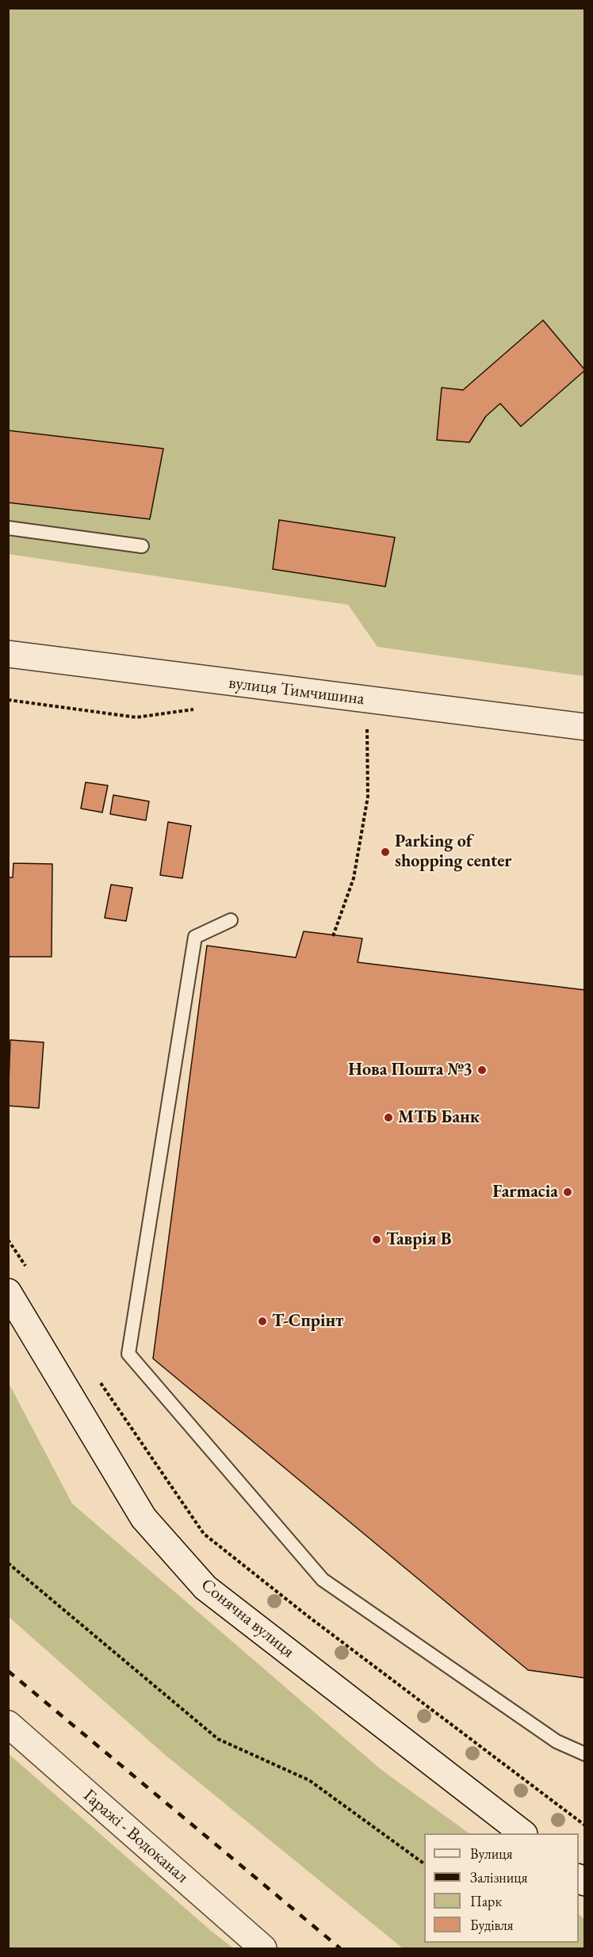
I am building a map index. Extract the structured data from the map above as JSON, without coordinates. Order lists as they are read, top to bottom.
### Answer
{
  "streets": {
    "street": ["вулиця Тимчишина", "Сонячна вулиця", "Гаражі - Водоканал"]
  },
  "places": [
    "Parking of shopping center",
    "Нова Пошта №3",
    "МТБ Банк",
    "Farmacia",
    "Таврія В",
    "Т-Спрінт"
  ],
  "legend": [
    "Вулиця",
    "Залізниця",
    "Парк",
    "Будівля"
  ]
}
